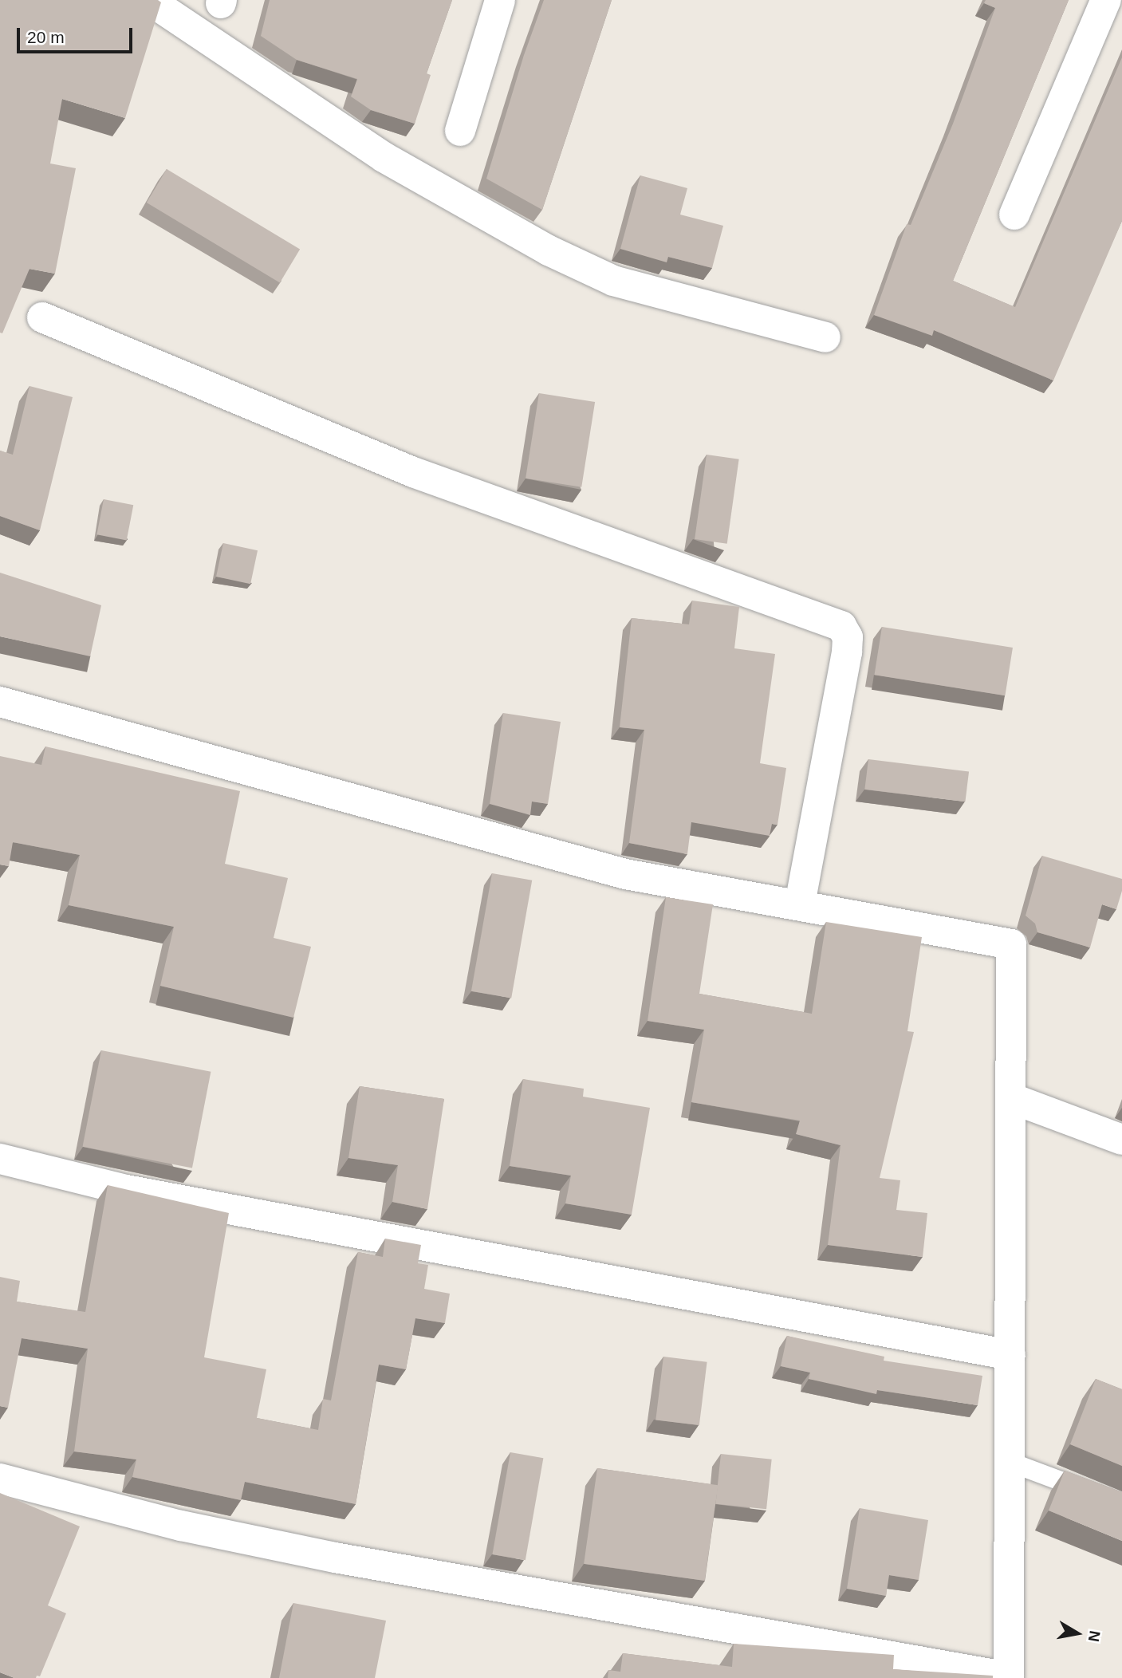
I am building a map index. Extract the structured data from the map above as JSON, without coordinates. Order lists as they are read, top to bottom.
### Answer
{
  "scale_bar": "20 m",
  "north": "right"
}
